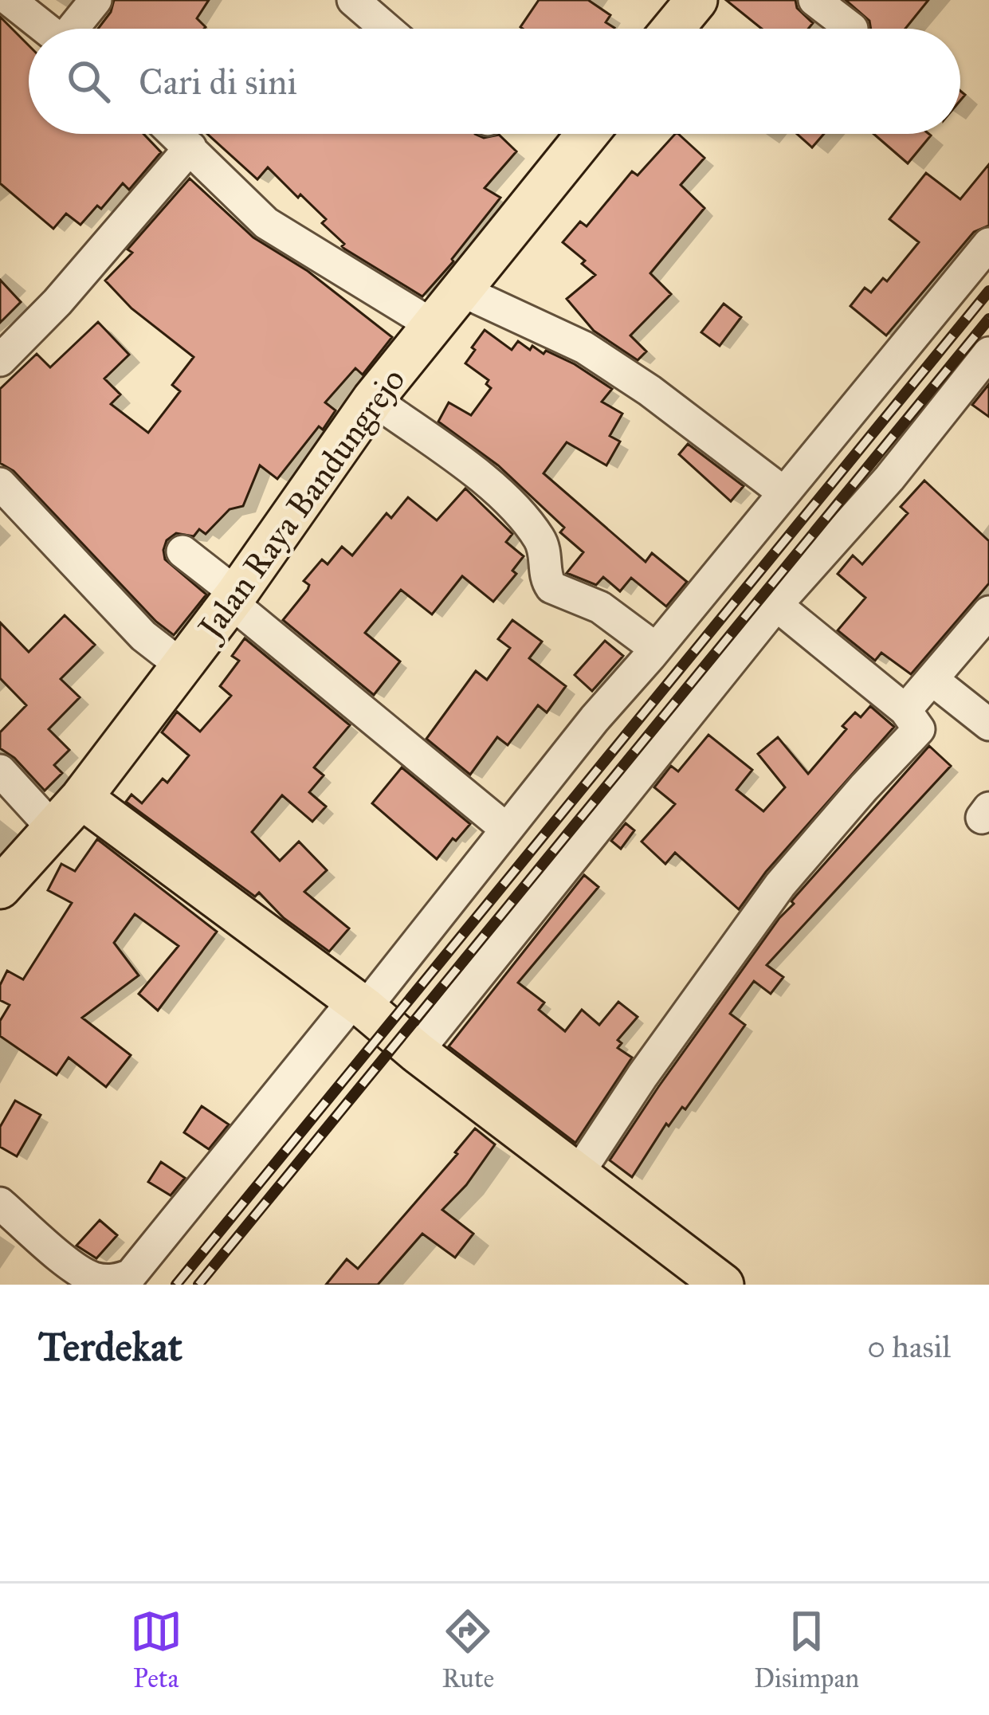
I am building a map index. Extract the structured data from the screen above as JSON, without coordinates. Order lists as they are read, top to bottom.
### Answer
{
  "streets": {
    "main road": ["Jalan Raya Bandungrejo"]
  },
  "page": {
    "search": "Cari di sini",
    "heading": ["Terdekat", "0 hasil"],
    "nav": ["Peta", "Rute", "Disimpan"]
  }
}
